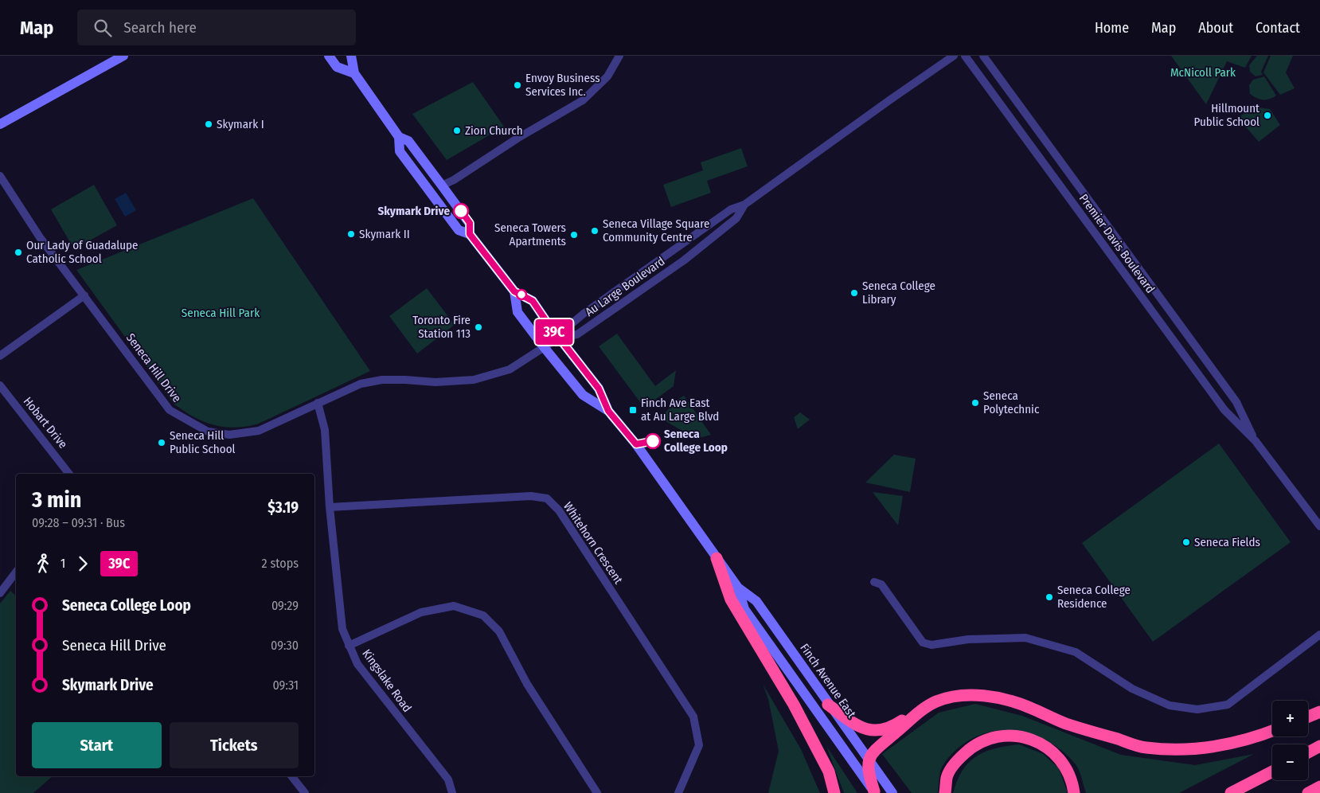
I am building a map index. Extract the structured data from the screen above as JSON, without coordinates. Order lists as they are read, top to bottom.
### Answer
{
  "streets": {
    "main road": ["Finch Avenue East"],
    "street": [
      "Premier Davis Boulevard",
      "Au Large Boulevard",
      "Seneca Hill Drive",
      "Hobart Drive",
      "Whitehorn Crescent",
      "Kingslake Road"
    ]
  },
  "crossings": [
    ["Au Large Boulevard", "Seneca Hill Drive"],
    ["Au Large Boulevard", "Finch Avenue East"],
    ["Seneca Hill Drive", "Kingslake Road"],
    ["Seneca Hill Drive", "Finch Avenue East"],
    ["Whitehorn Crescent", "Kingslake Road"]
  ],
  "parks": ["McNicoll Park", "Seneca Hill Park"],
  "places": {
    "other": [
      "Envoy Business Services Inc.",
      "Hillmount Public School",
      "Skymark I",
      "Zion Church",
      "Skymark Drive",
      "Seneca Village Square Community Centre",
      "Skymark II",
      "Seneca Towers Apartments",
      "Our Lady of Guadalupe Catholic School",
      "Seneca College Library",
      "Toronto Fire Station 113",
      "Seneca Polytechnic",
      "Seneca College Loop",
      "Seneca Hill Public School",
      "Seneca Fields",
      "Seneca College Residence"
    ],
    "transit": ["Finch Ave East at Au Large Blvd"]
  },
  "lines": ["bus line 39C"],
  "page": {
    "header": "Map",
    "search": "Search here",
    "nav": [
      "Home",
      "Map",
      "About",
      "Contact"
    ],
    "on_map": "39C",
    "heading": ["3 min", "09:28 – 09:31 · Bus", "$3.19"],
    "legs": ["1", "39C", "2 stops"],
    "list": [
      {
        "name": "Seneca College Loop",
        "value": "09:29"
      },
      {
        "name": "Seneca Hill Drive",
        "value": "09:30"
      },
      {
        "name": "Skymark Drive",
        "value": "09:31"
      }
    ],
    "map_buttons": ["+", "−"],
    "buttons": ["Start", "Tickets"]
  }
}
